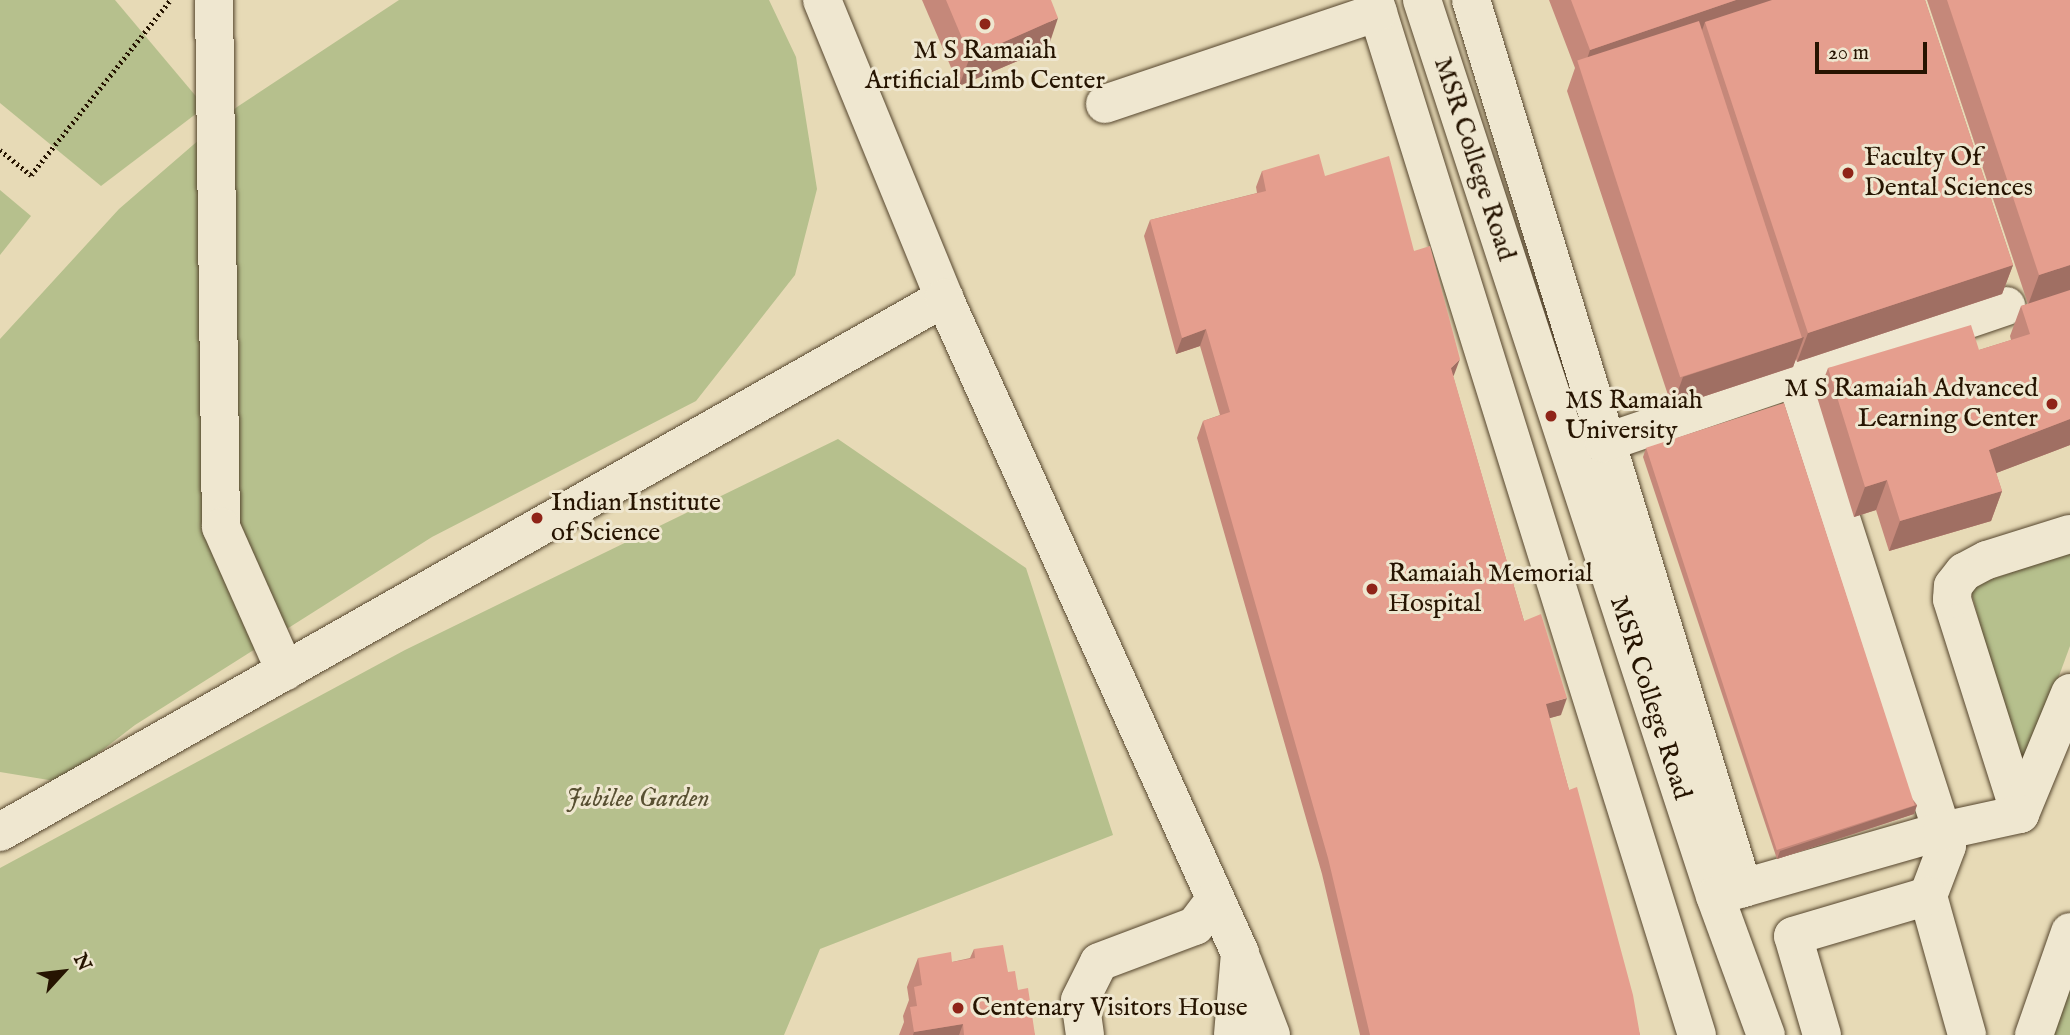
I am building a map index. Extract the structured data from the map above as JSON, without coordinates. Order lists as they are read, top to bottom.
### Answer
{
  "streets": {
    "street": ["MSR College Road"]
  },
  "parks": ["Jubilee Garden"],
  "places": [
    "M S Ramaiah Artificial Limb Center",
    "Faculty Of Dental Sciences",
    "M S Ramaiah Advanced Learning Center",
    "MS Ramaiah University",
    "Indian Institute of Science",
    "Ramaiah Memorial Hospital",
    "Centenary Visitors House"
  ],
  "scale_bar": "20 m",
  "north": "top right"
}
